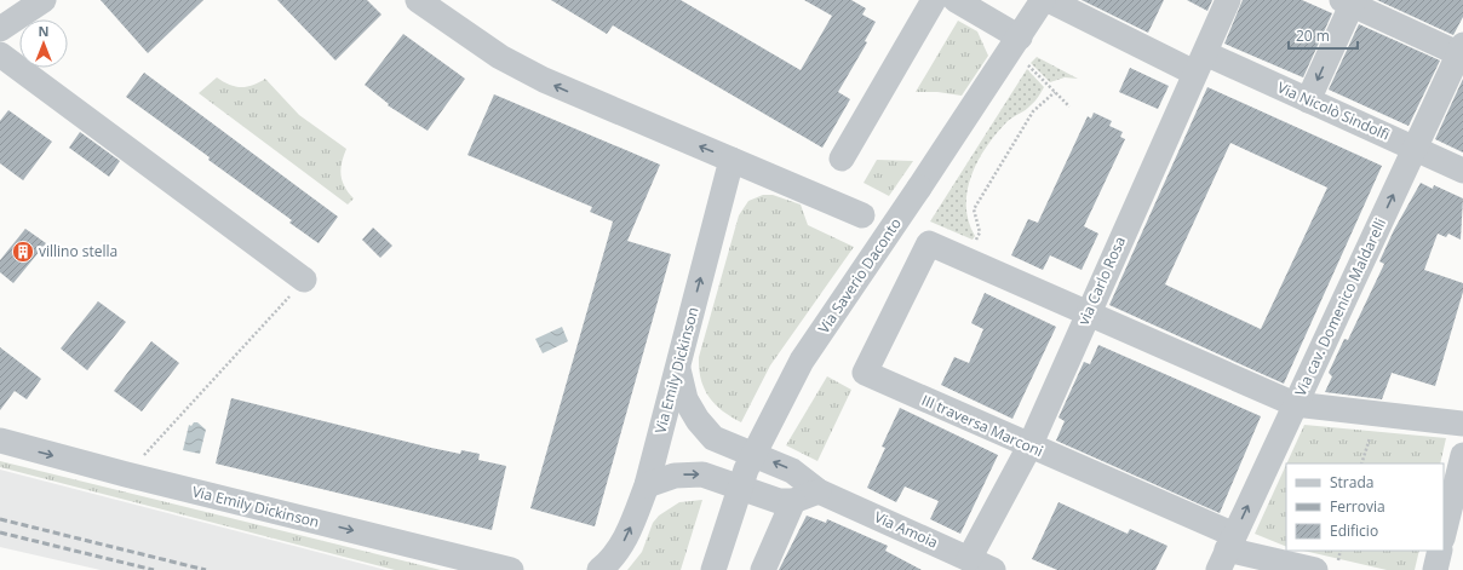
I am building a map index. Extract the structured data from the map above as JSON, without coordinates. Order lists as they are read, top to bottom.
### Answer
{
  "streets": {
    "street": [
      "Via Nicolò Sindolfi",
      "Via Saverio Daconto",
      "via Carlo Rosa",
      "Via cav. Domenico Maldarelli",
      "Via Emily Dickinson",
      "III traversa Marconi",
      "Via Amoia"
    ]
  },
  "crossings": [
    ["Via Nicolò Sindolfi", "via Carlo Rosa"],
    ["Via Nicolò Sindolfi", "Via cav. Domenico Maldarelli"],
    ["via Carlo Rosa", "III traversa Marconi"],
    ["via Carlo Rosa", "Via Amoia"],
    ["Via cav. Domenico Maldarelli", "III traversa Marconi"],
    ["Via Emily Dickinson", "Via Amoia"]
  ],
  "one_way": ["Via cav. Domenico Maldarelli", "Via Amoia"],
  "places": {
    "building": ["villino stella"]
  },
  "legend": ["Strada", "Ferrovia", "Edificio"],
  "scale_bar": "20 m",
  "north": "top"
}
